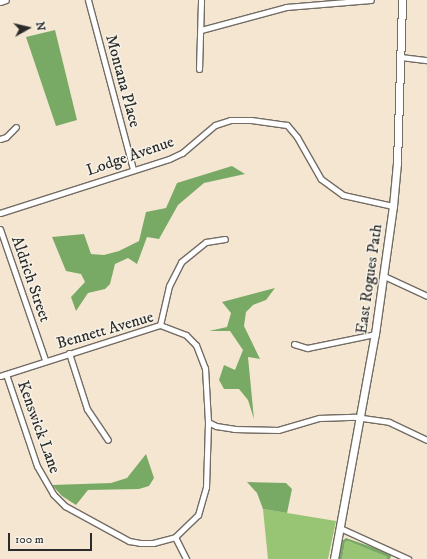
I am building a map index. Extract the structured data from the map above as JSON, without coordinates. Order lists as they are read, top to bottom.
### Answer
{
  "streets": {
    "street": [
      "Montana Place",
      "Lodge Avenue",
      "Aldrich Street",
      "East Rogues Path",
      "Bennett Avenue",
      "Kenswick Lane"
    ]
  },
  "crossings": [
    ["Montana Place", "Lodge Avenue"],
    ["Lodge Avenue", "East Rogues Path"],
    ["Aldrich Street", "Bennett Avenue"],
    ["Bennett Avenue", "Kenswick Lane"]
  ],
  "scale_bar": "100 m",
  "north": "right"
}
